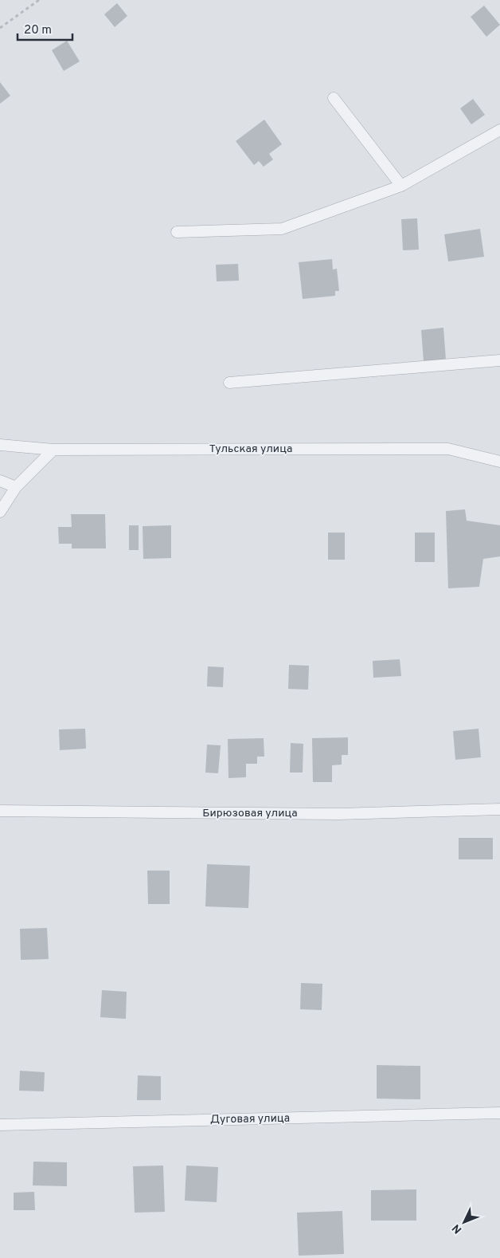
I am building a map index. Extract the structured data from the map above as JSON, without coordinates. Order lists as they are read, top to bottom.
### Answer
{
  "streets": {
    "lane": ["Тульская улица", "Бирюзовая улица", "Дуговая улица"]
  },
  "scale_bar": "20 m",
  "north": "bottom left"
}
